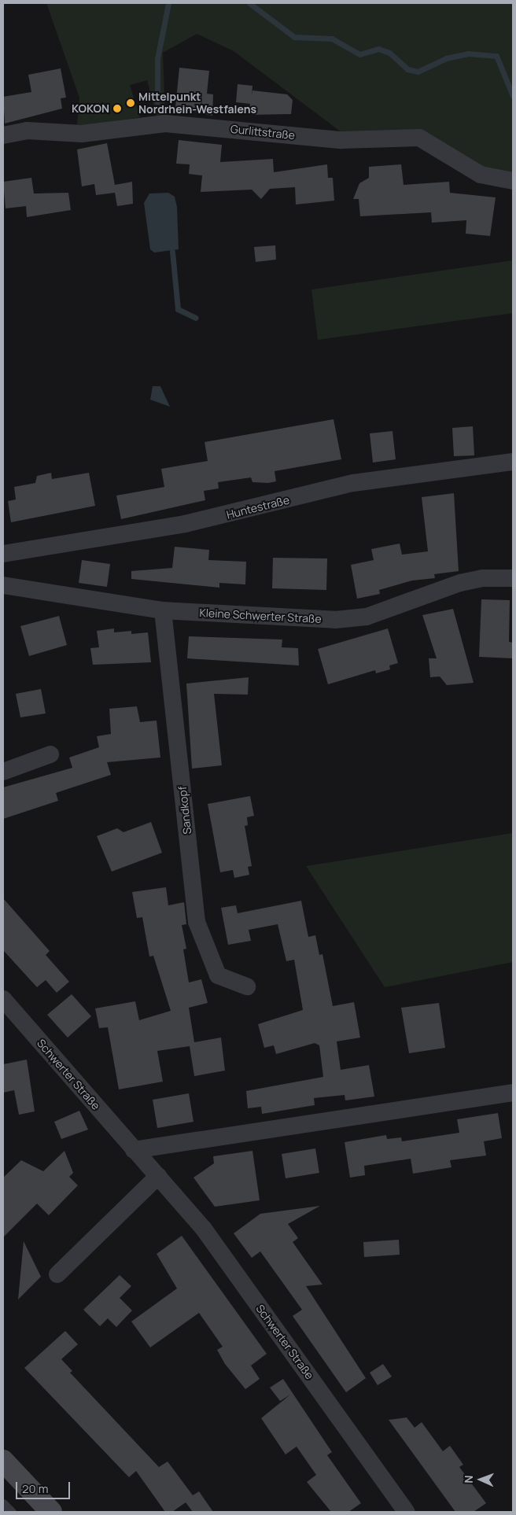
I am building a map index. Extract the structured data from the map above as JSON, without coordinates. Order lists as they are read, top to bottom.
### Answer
{
  "streets": {
    "street": [
      "Gurlittstraße",
      "Huntestraße",
      "Kleine Schwerter Straße",
      "Sandkopf",
      "Schwerter Straße"
    ]
  },
  "crossings": [
    ["Kleine Schwerter Straße", "Sandkopf"]
  ],
  "places": ["Mittelpunkt Nordrhein-Westfalens", "KOKON"],
  "scale_bar": "20 m",
  "north": "left"
}
